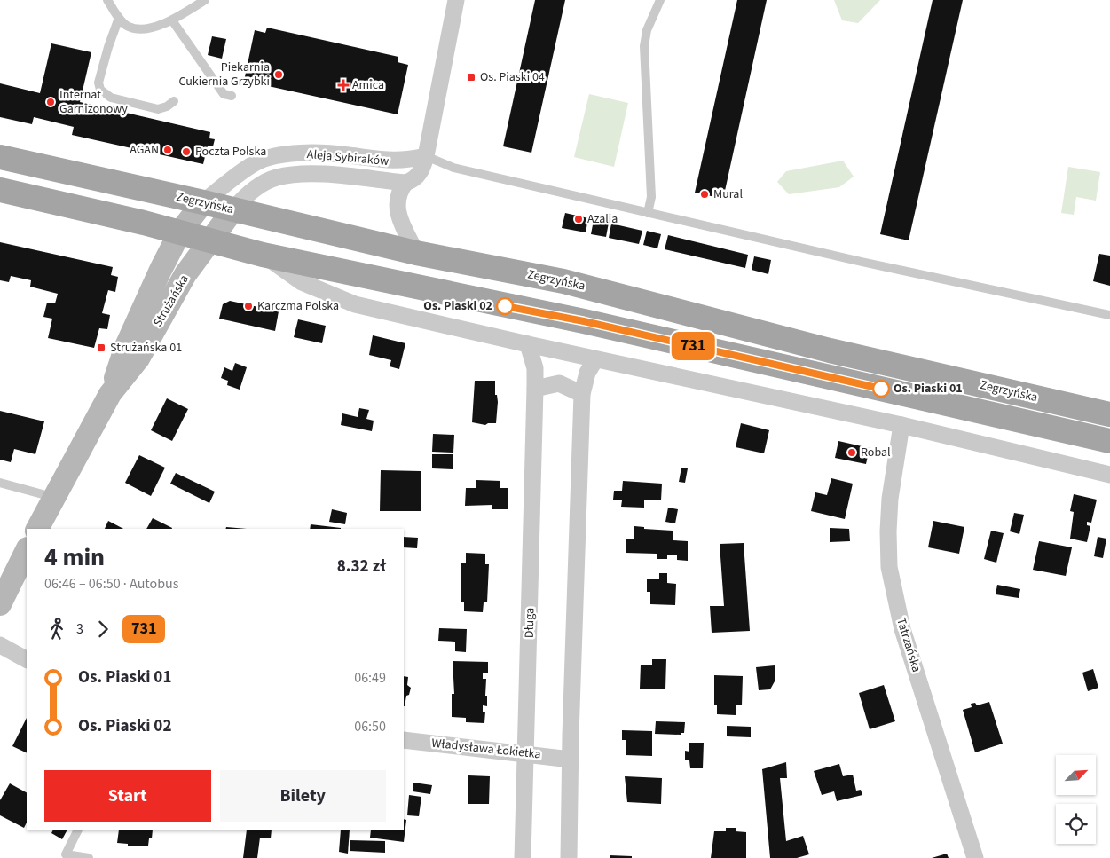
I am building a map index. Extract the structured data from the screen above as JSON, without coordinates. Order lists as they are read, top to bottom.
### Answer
{
  "streets": {
    "main road": ["Zegrzyńska", "Strużańska"],
    "street": [
      "Aleja Sybiraków",
      "Długa",
      "Tatrzańska",
      "Władysława Łokietka"
    ]
  },
  "crossings": [
    ["Aleja Sybiraków", "Zegrzyńska"],
    ["Aleja Sybiraków", "Strużańska"],
    ["Zegrzyńska", "Strużańska"],
    ["Długa", "Władysława Łokietka"]
  ],
  "places": {
    "other": [
      "Piekarnia Cukiernia Grzybki",
      "Internat Garnizonowy",
      "AGAN",
      "Poczta Polska",
      "Mural",
      "Azalia",
      "Karczma Polska",
      "Os. Piaski 02",
      "Os. Piaski 01",
      "Robal"
    ],
    "transit": ["Os. Piaski 04", "Strużańska 01"],
    "health": ["Amica"]
  },
  "lines": ["bus line 731"],
  "north": "top right",
  "page": {
    "on_map": "731",
    "heading": ["4 min", "06:46 – 06:50 · Autobus", "8.32 zł"],
    "legs": ["3", "731"],
    "list": [
      {
        "name": "Os. Piaski 01",
        "value": "06:49"
      },
      {
        "name": "Os. Piaski 02",
        "value": "06:50"
      }
    ],
    "buttons": ["Start", "Bilety"]
  }
}
